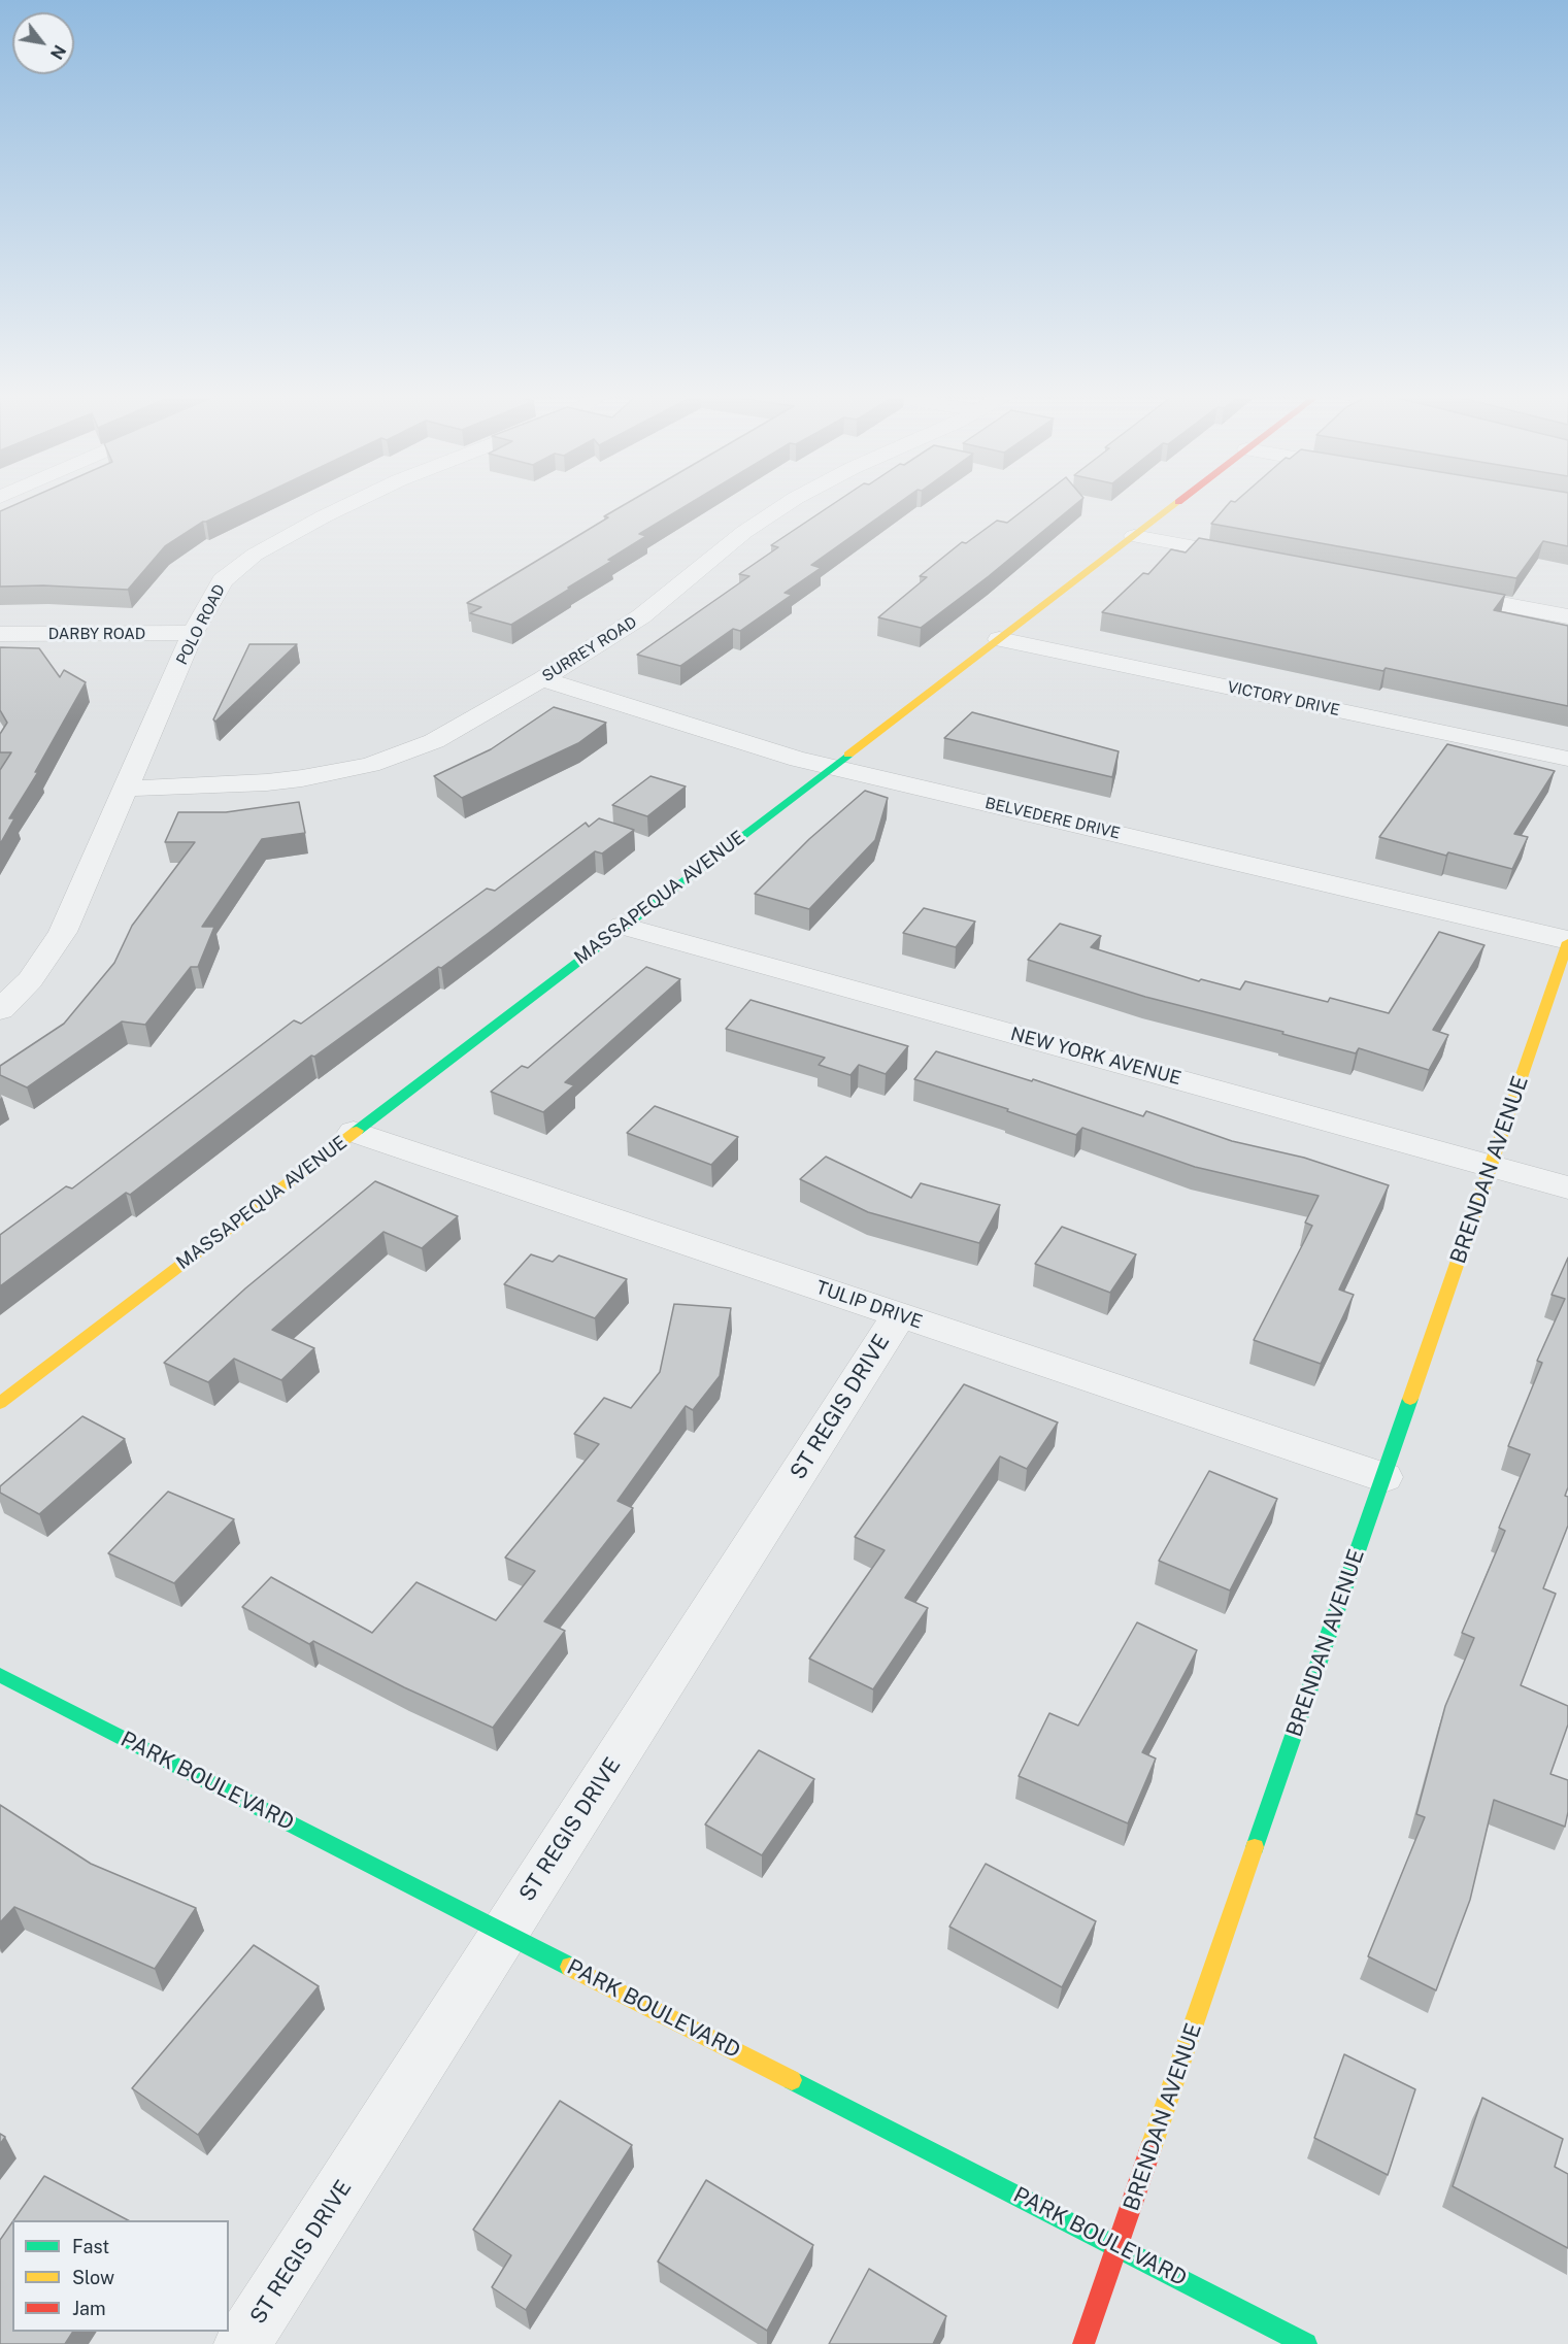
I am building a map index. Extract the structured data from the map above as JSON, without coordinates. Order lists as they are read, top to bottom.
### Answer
{
  "streets": {
    "street": [
      "POLO ROAD",
      "DARBY ROAD",
      "SURREY ROAD",
      "VICTORY DRIVE",
      "BELVEDERE DRIVE",
      "MASSAPEQUA AVENUE",
      "NEW YORK AVENUE",
      "BRENDAN AVENUE",
      "TULIP DRIVE",
      "ST REGIS DRIVE",
      "PARK BOULEVARD"
    ]
  },
  "crossings": [
    ["POLO ROAD", "DARBY ROAD"],
    ["POLO ROAD", "SURREY ROAD"],
    ["SURREY ROAD", "BELVEDERE DRIVE"],
    ["VICTORY DRIVE", "MASSAPEQUA AVENUE"],
    ["BELVEDERE DRIVE", "MASSAPEQUA AVENUE"],
    ["BELVEDERE DRIVE", "BRENDAN AVENUE"],
    ["MASSAPEQUA AVENUE", "NEW YORK AVENUE"],
    ["MASSAPEQUA AVENUE", "TULIP DRIVE"],
    ["NEW YORK AVENUE", "BRENDAN AVENUE"],
    ["BRENDAN AVENUE", "TULIP DRIVE"],
    ["BRENDAN AVENUE", "PARK BOULEVARD"],
    ["TULIP DRIVE", "ST REGIS DRIVE"],
    ["ST REGIS DRIVE", "PARK BOULEVARD"]
  ],
  "legend": ["Fast", "Slow", "Jam"],
  "north": "bottom right"
}
